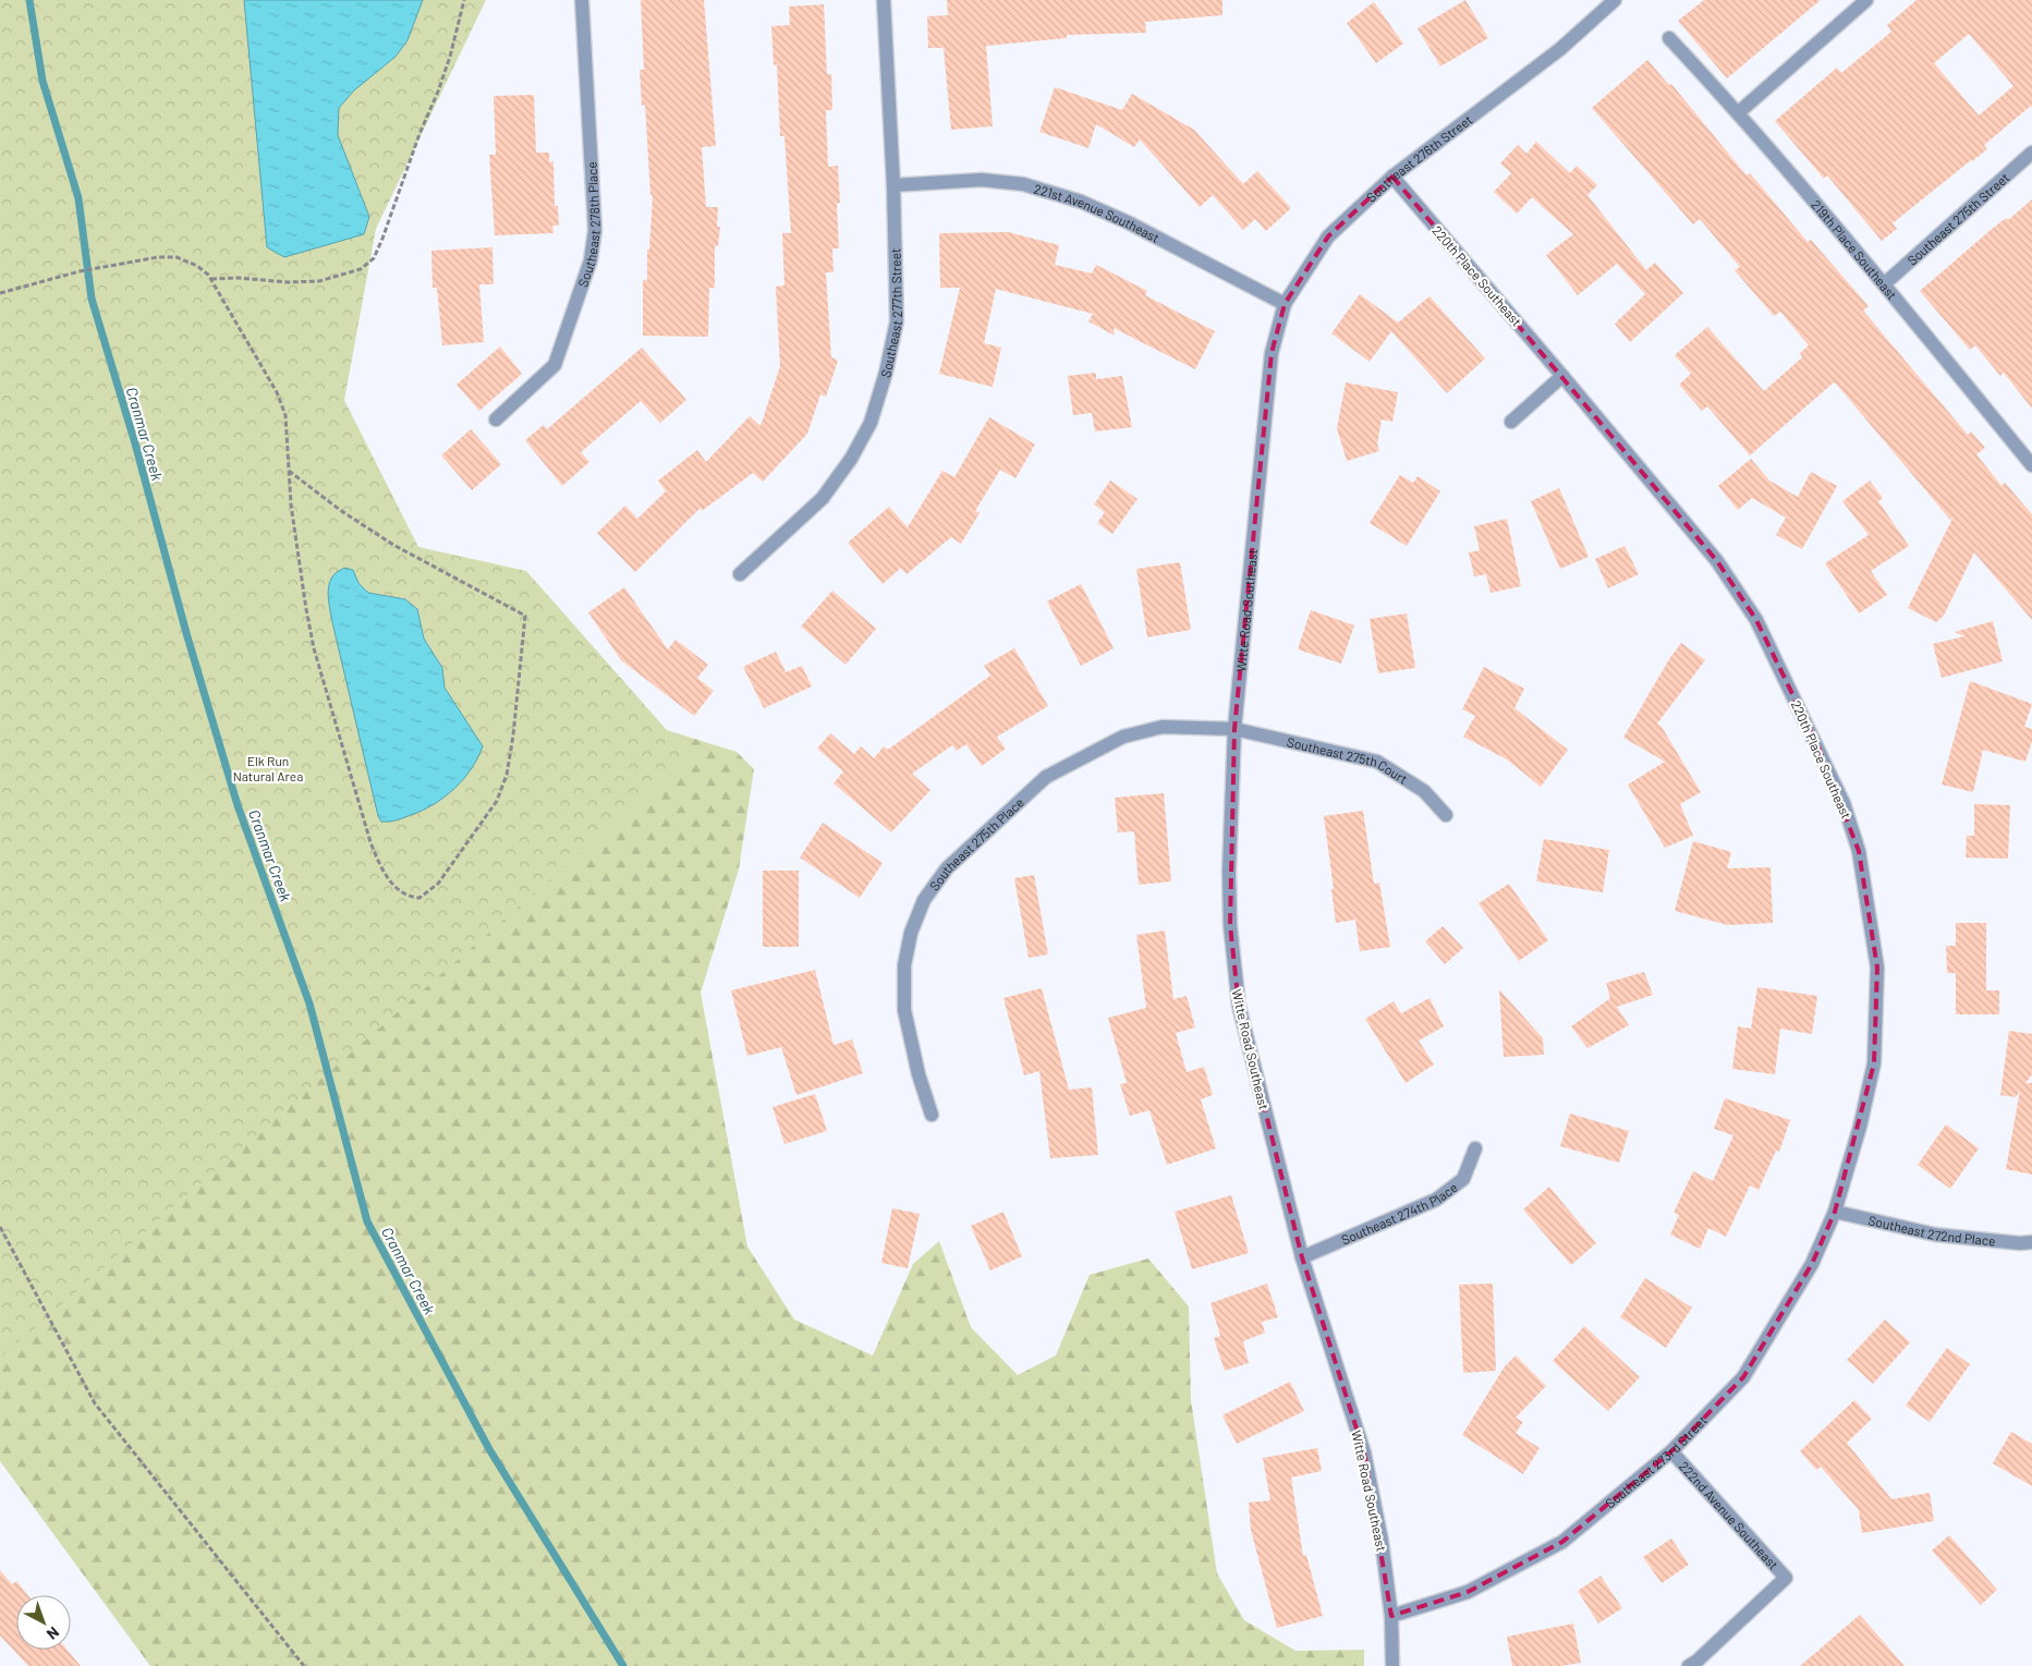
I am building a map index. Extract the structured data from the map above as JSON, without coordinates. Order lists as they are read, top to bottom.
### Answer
{
  "streets": {
    "street": [
      "Southeast 276th Street",
      "221st Avenue Southeast",
      "Southeast 275th Street",
      "Southeast 278th Place",
      "219th Place Southeast",
      "220th Place Southeast",
      "Southeast 277th Street",
      "Witte Road Southeast",
      "Southeast 275th Court",
      "Southeast 275th Place",
      "Southeast 274th Place",
      "Southeast 272nd Place",
      "Southeast 273rd Street",
      "222nd Avenue Southeast"
    ]
  },
  "crossings": [
    ["Southeast 276th Street", "221st Avenue Southeast"],
    ["Southeast 276th Street", "220th Place Southeast"],
    ["Southeast 276th Street", "Witte Road Southeast"],
    ["221st Avenue Southeast", "Southeast 277th Street"],
    ["Southeast 275th Street", "219th Place Southeast"],
    ["220th Place Southeast", "Southeast 272nd Place"],
    ["220th Place Southeast", "Southeast 273rd Street"],
    ["Witte Road Southeast", "Southeast 275th Court"],
    ["Witte Road Southeast", "Southeast 275th Place"],
    ["Witte Road Southeast", "Southeast 274th Place"],
    ["Witte Road Southeast", "Southeast 273rd Street"],
    ["Southeast 275th Court", "Southeast 275th Place"],
    ["Southeast 272nd Place", "Southeast 273rd Street"],
    ["Southeast 273rd Street", "222nd Avenue Southeast"]
  ],
  "water": ["Cranmar Creek"],
  "parks": ["Elk Run Natural Area"],
  "north": "bottom right"
}
